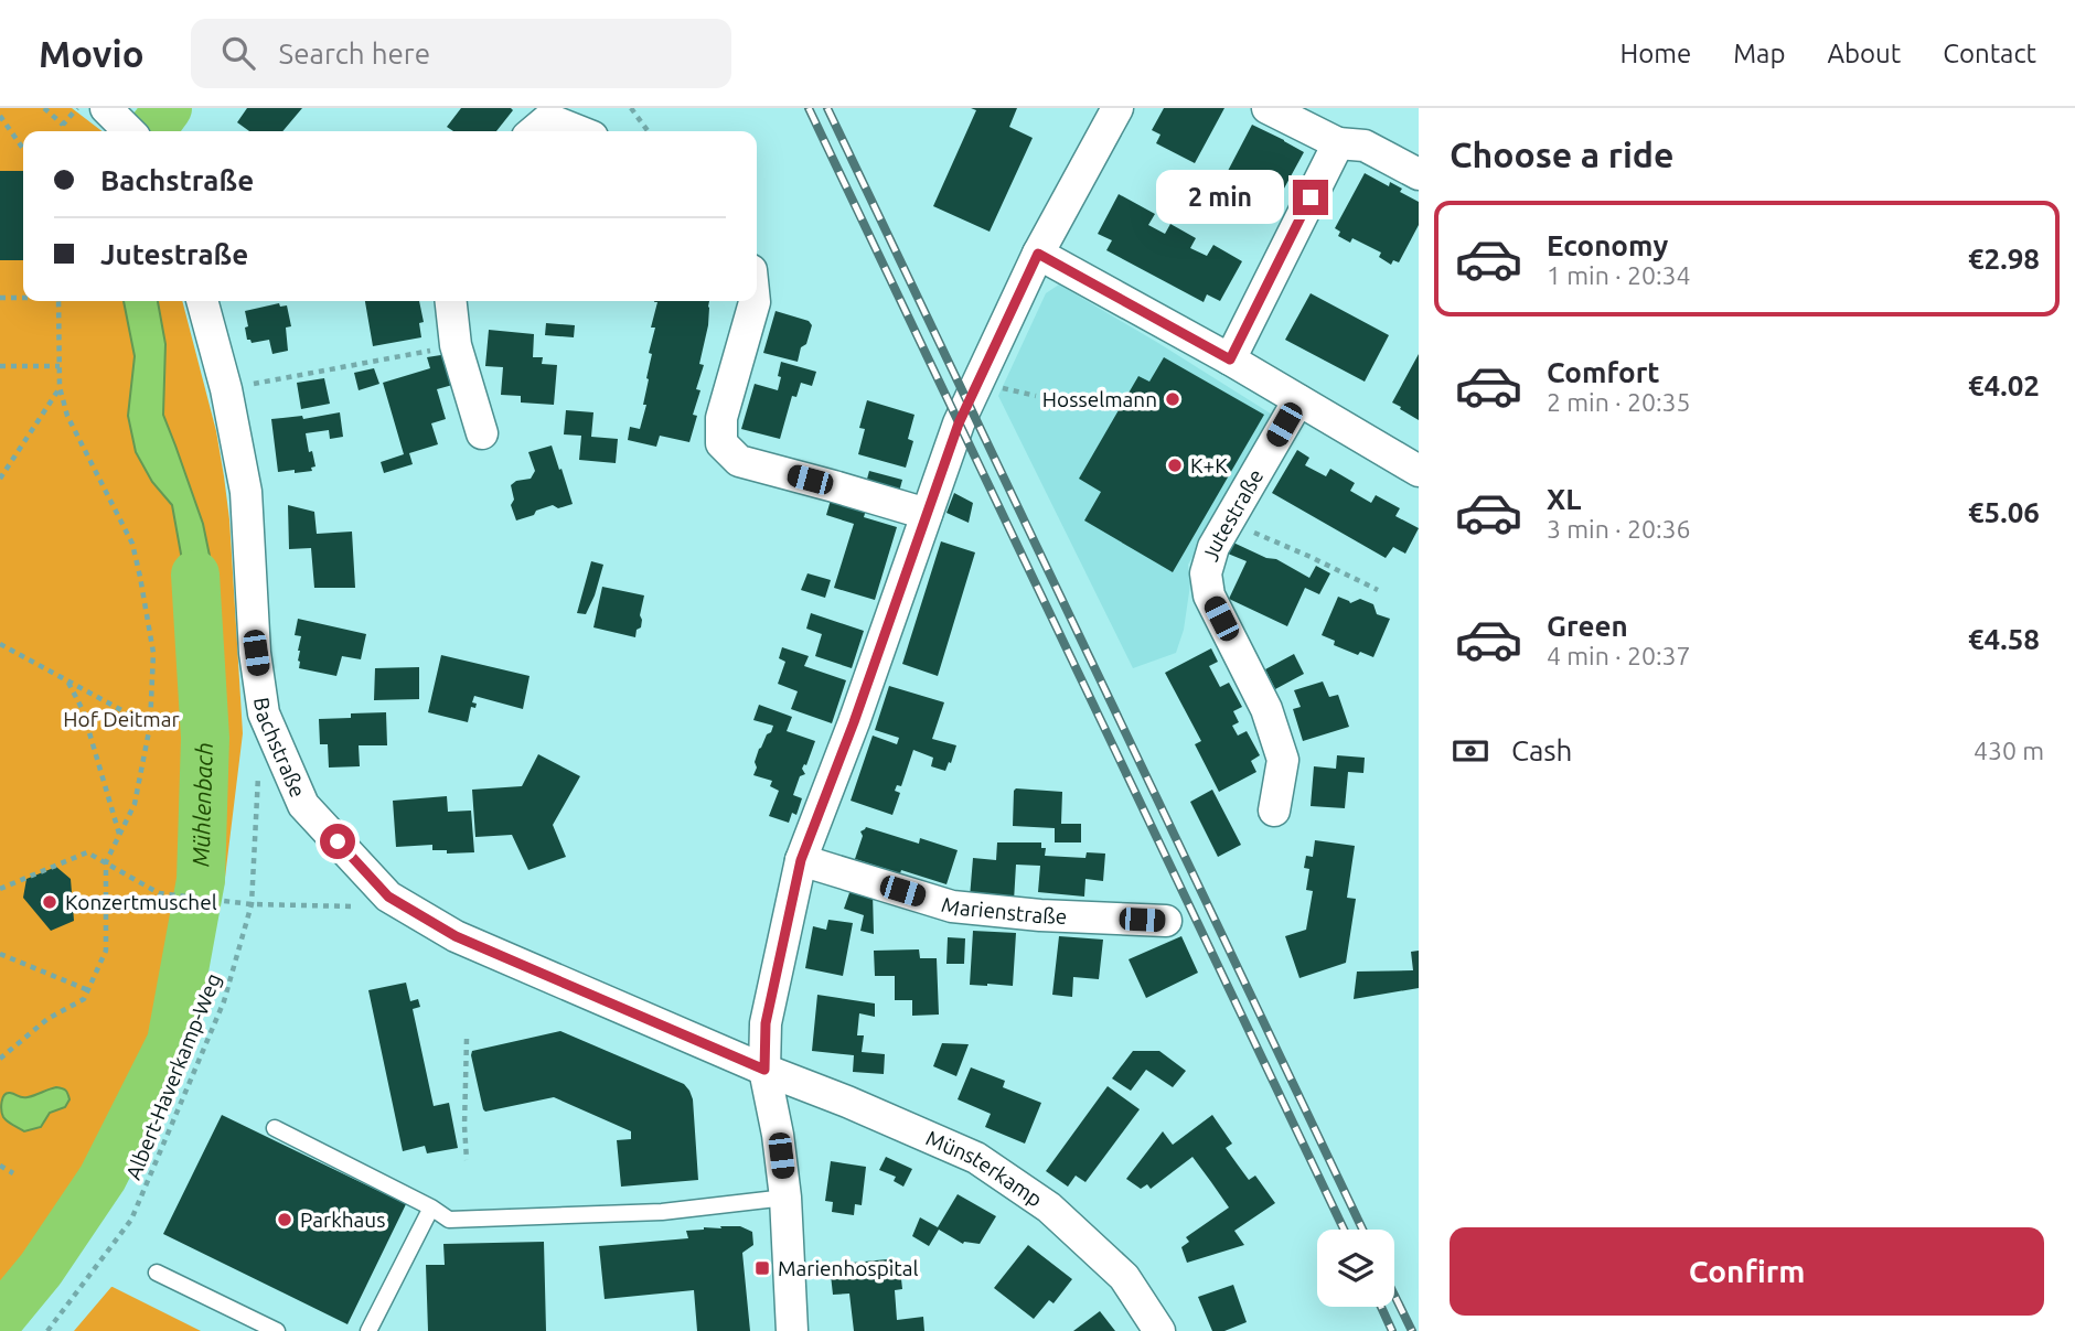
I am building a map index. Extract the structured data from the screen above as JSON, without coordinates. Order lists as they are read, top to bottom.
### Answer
{
  "streets": {
    "street": [
      "Jutestraße",
      "Bachstraße",
      "Marienstraße",
      "Münsterkamp"
    ],
    "path": ["Albert-Haverkamp-Weg"]
  },
  "crossings": [
    ["Bachstraße", "Münsterkamp"]
  ],
  "water": ["Mühlenbach"],
  "parks": ["Hof Deitmar"],
  "places": {
    "other": [
      "Hosselmann",
      "K+K",
      "Konzertmuschel",
      "Parkhaus"
    ],
    "transit": ["Marienhospital"]
  },
  "page": {
    "header": "Movio",
    "search": "Search here",
    "nav": [
      "Home",
      "Map",
      "About",
      "Contact"
    ],
    "heading": "Choose a ride",
    "banner": ["Bachstraße", "Jutestraße"],
    "bubble": "2 min",
    "list": [
      {
        "name": "Economy",
        "note": "1 min · 20:34",
        "value": "€2.98"
      },
      {
        "name": "Comfort",
        "note": "2 min · 20:35",
        "value": "€4.02"
      },
      {
        "name": "XL",
        "note": "3 min · 20:36",
        "value": "€5.06"
      },
      {
        "name": "Green",
        "note": "4 min · 20:37",
        "value": "€4.58"
      }
    ],
    "pay": ["Cash", "430 m"],
    "buttons": "Confirm"
  }
}
